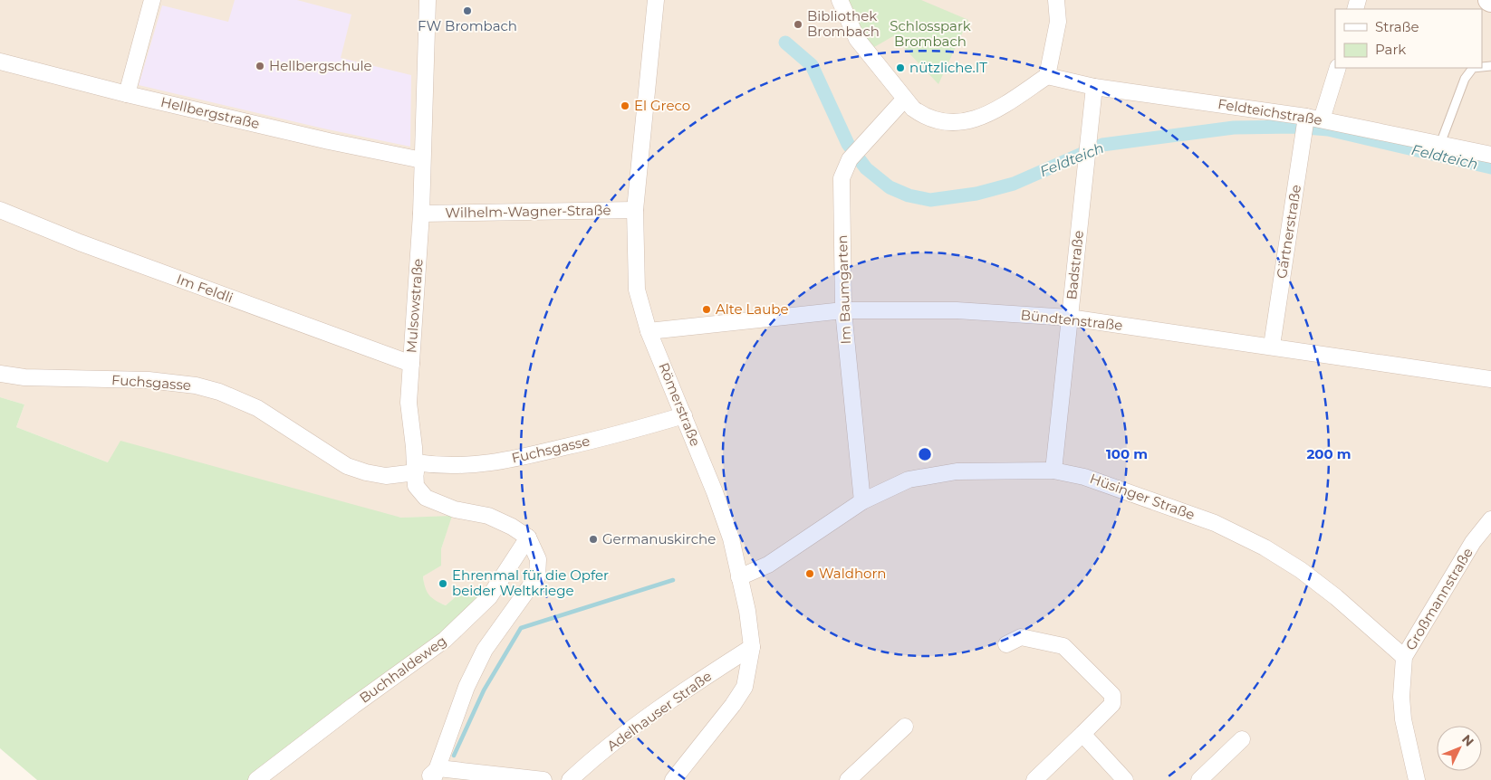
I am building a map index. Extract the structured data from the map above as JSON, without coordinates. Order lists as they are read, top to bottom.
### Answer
{
  "streets": {
    "street": [
      "Feldteichstraße",
      "Hellbergstraße",
      "Wilhelm-Wagner-Straße",
      "Gärtnerstraße",
      "Badstraße",
      "Im Feldli",
      "Im Baumgarten",
      "Mulsowstraße",
      "Bündtenstraße",
      "Fuchsgasse",
      "Römerstraße",
      "Hüsinger Straße",
      "Großmannstraße",
      "Buchhaldeweg",
      "Adelhauser Straße"
    ]
  },
  "crossings": [
    ["Feldteichstraße", "Gärtnerstraße"],
    ["Feldteichstraße", "Badstraße"],
    ["Hellbergstraße", "Mulsowstraße"],
    ["Wilhelm-Wagner-Straße", "Mulsowstraße"],
    ["Wilhelm-Wagner-Straße", "Römerstraße"],
    ["Gärtnerstraße", "Bündtenstraße"],
    ["Badstraße", "Bündtenstraße"],
    ["Badstraße", "Hüsinger Straße"],
    ["Im Feldli", "Mulsowstraße"],
    ["Im Baumgarten", "Bündtenstraße"],
    ["Im Baumgarten", "Hüsinger Straße"],
    ["Mulsowstraße", "Fuchsgasse"],
    ["Mulsowstraße", "Buchhaldeweg"],
    ["Bündtenstraße", "Römerstraße"],
    ["Fuchsgasse", "Römerstraße"],
    ["Römerstraße", "Hüsinger Straße"],
    ["Römerstraße", "Adelhauser Straße"],
    ["Hüsinger Straße", "Großmannstraße"]
  ],
  "water": ["Feldteich"],
  "parks": ["Schlosspark Brombach"],
  "places": [
    "FW Brombach",
    "Bibliothek Brombach",
    "Hellbergschule",
    "nützliche.IT",
    "El Greco",
    "Alte Laube",
    "Germanuskirche",
    "Waldhorn",
    "Ehrenmal für die Opfer beider Weltkriege"
  ],
  "legend": ["Straße", "Park"],
  "north": "top right",
  "rings": ["100 m", "200 m"]
}
